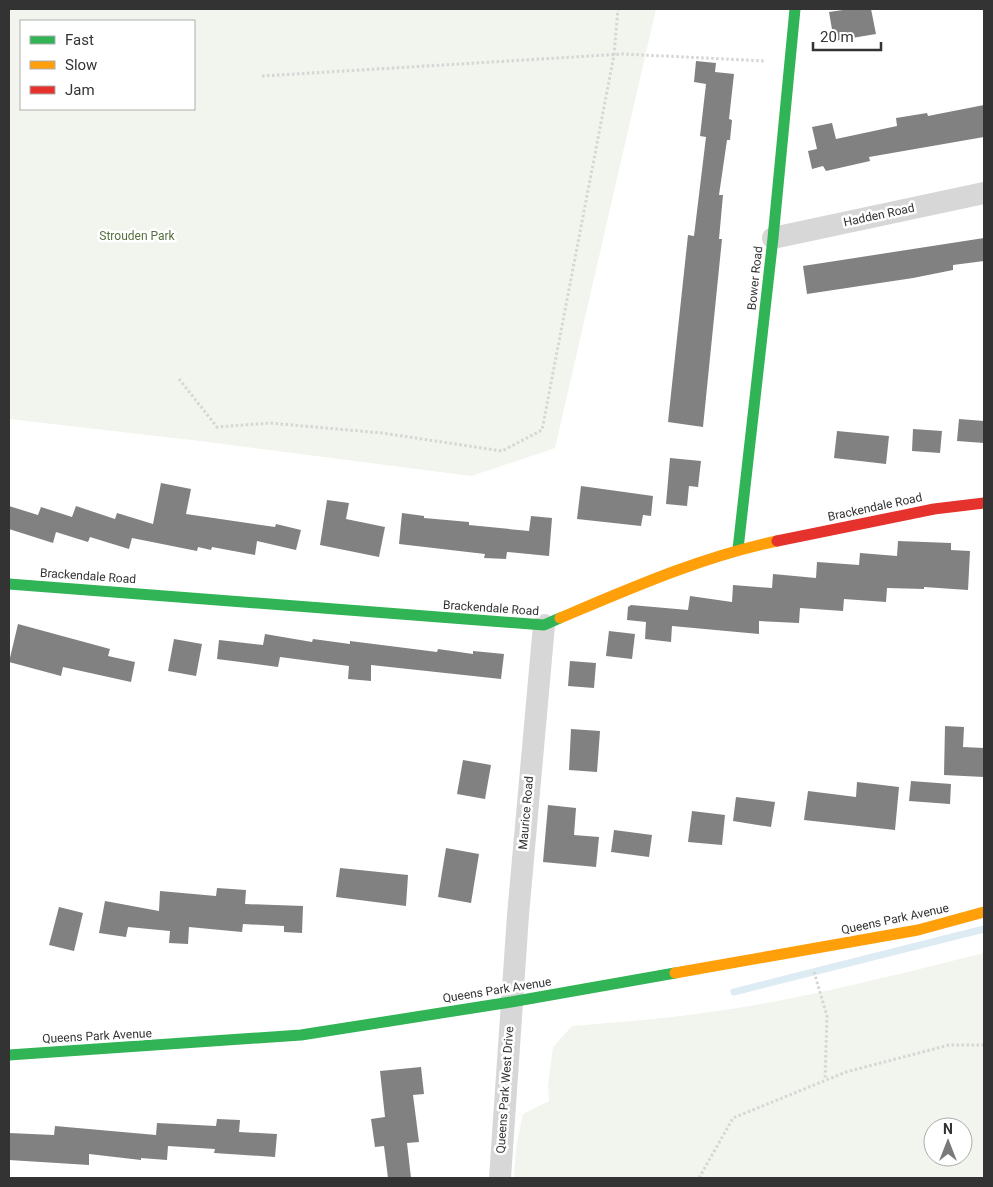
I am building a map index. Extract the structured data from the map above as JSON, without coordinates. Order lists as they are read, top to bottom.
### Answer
{
  "streets": {
    "street": [
      "Hadden Road",
      "Bower Road",
      "Brackendale Road",
      "Maurice Road",
      "Queens Park Avenue",
      "Queens Park West Drive"
    ]
  },
  "crossings": [
    ["Hadden Road", "Bower Road"],
    ["Bower Road", "Brackendale Road"],
    ["Brackendale Road", "Maurice Road"],
    ["Maurice Road", "Queens Park Avenue"],
    ["Maurice Road", "Queens Park West Drive"],
    ["Queens Park Avenue", "Queens Park West Drive"]
  ],
  "parks": ["Strouden Park"],
  "legend": ["Fast", "Slow", "Jam"],
  "scale_bar": "20 m",
  "north": "top"
}
